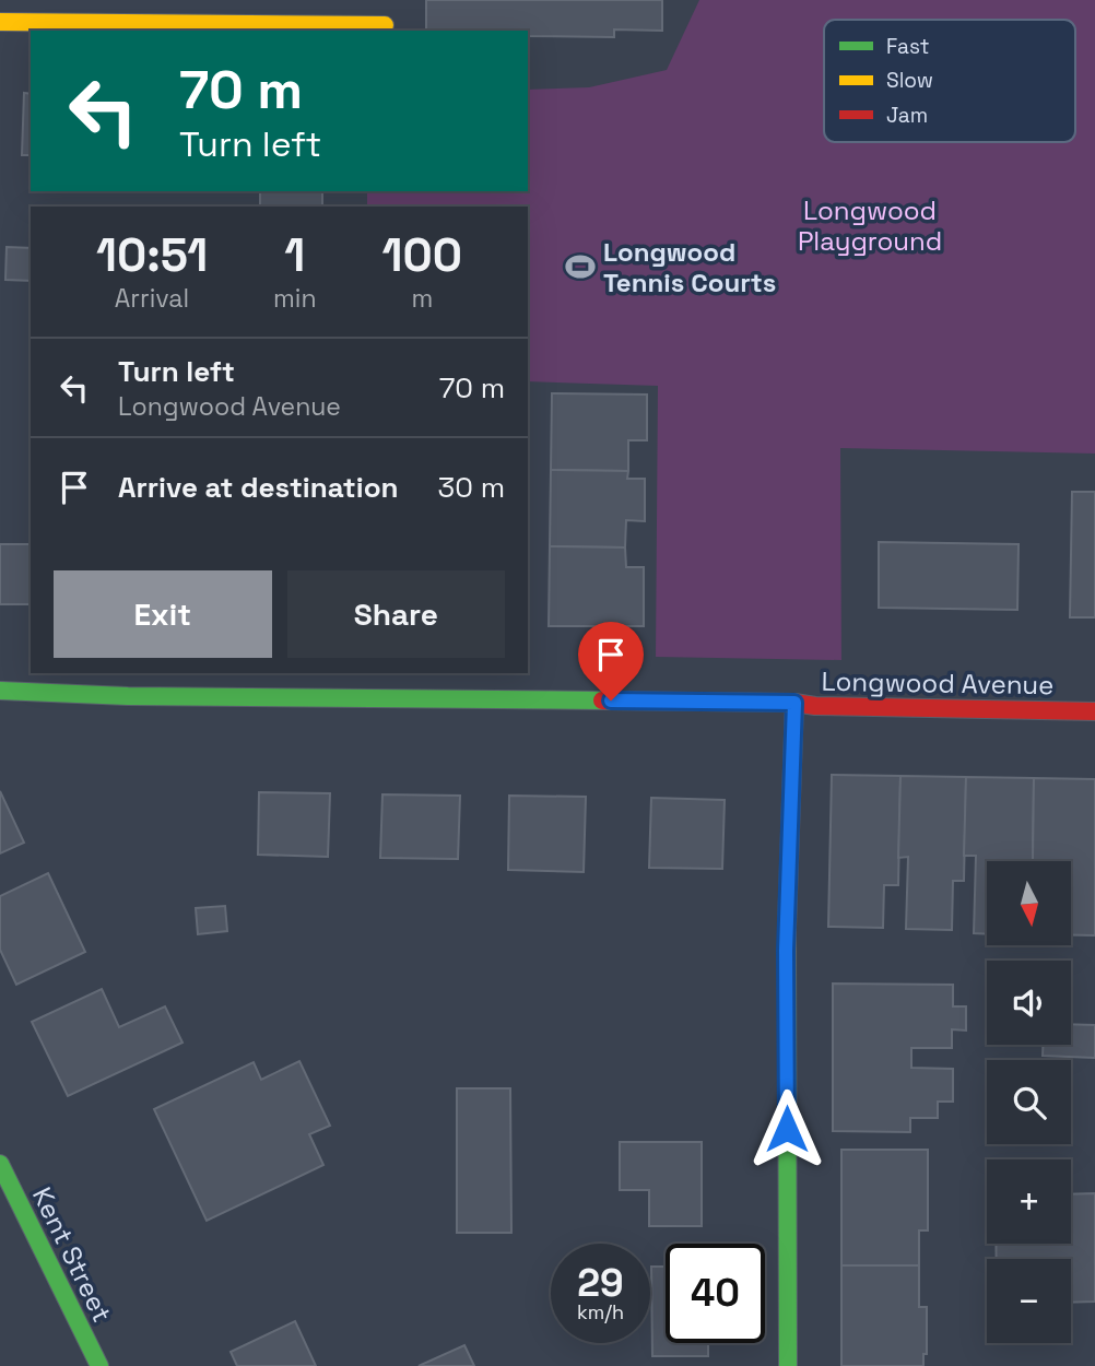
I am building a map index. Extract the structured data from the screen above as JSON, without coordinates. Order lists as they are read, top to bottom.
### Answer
{
  "streets": {
    "street": ["Longwood Avenue", "Kent Street"]
  },
  "parks": ["Longwood Playground"],
  "places": {
    "sports": ["Longwood Tennis Courts"]
  },
  "legend": ["Fast", "Slow", "Jam"],
  "north": "bottom",
  "page": {
    "turn": ["70 m", "Turn left"],
    "eta": [
      "10:51",
      "Arrival",
      "1",
      "min",
      "100",
      "m"
    ],
    "list": [
      {
        "name": "Turn left",
        "note": "Longwood Avenue",
        "value": "70 m"
      },
      {
        "name": "Arrive at destination",
        "value": "30 m"
      }
    ],
    "buttons": ["Exit", "Share"],
    "map_buttons": ["+", "−"],
    "speed": "29 km/h",
    "limit": "40"
  }
}
